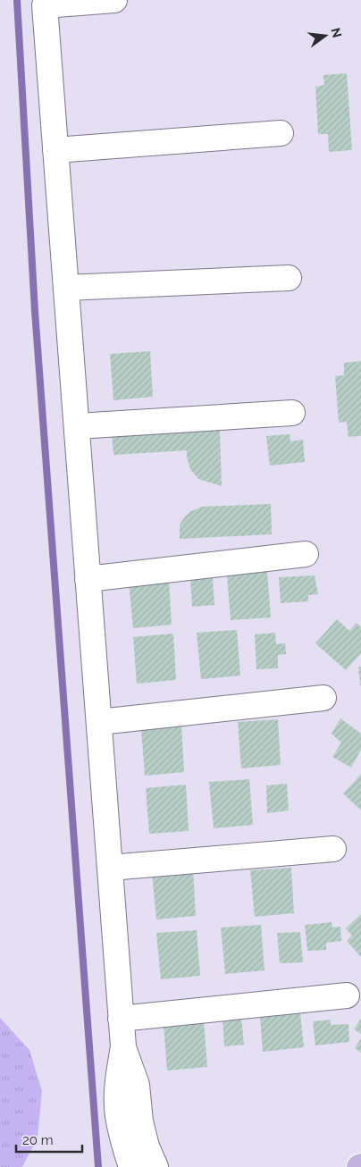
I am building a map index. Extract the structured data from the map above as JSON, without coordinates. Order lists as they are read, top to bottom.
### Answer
{
  "scale_bar": "20 m",
  "north": "right"
}
